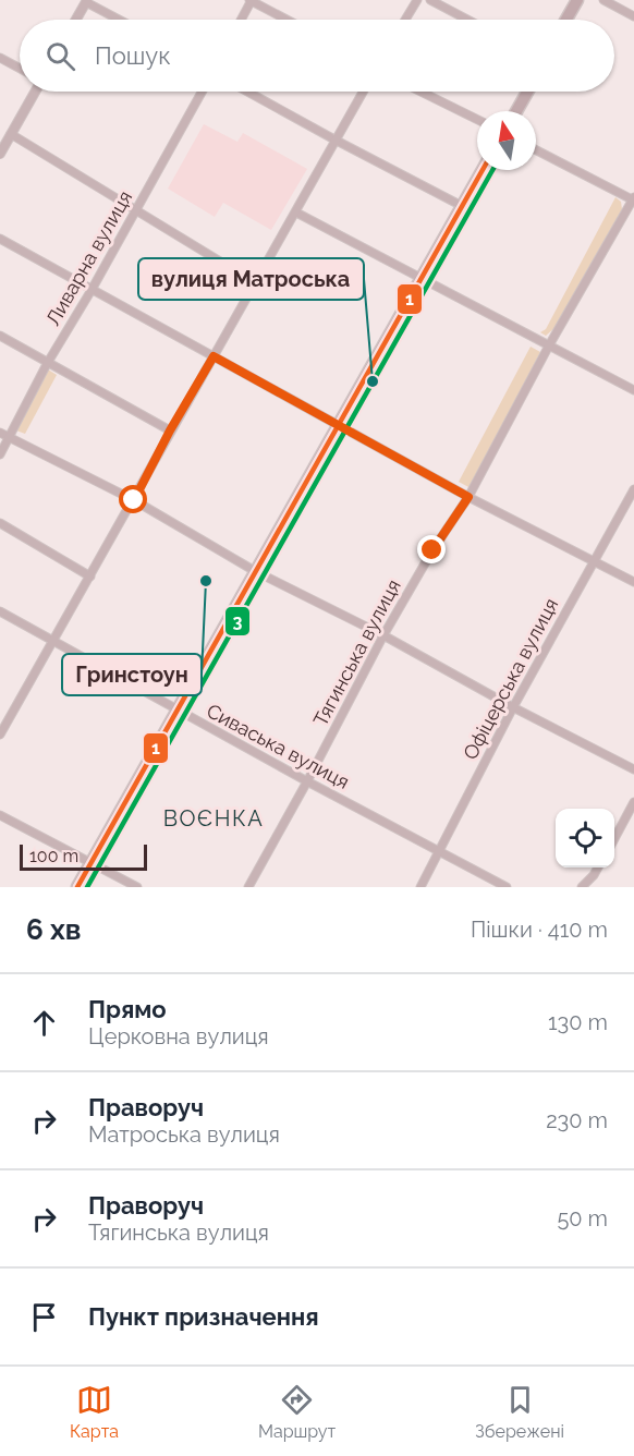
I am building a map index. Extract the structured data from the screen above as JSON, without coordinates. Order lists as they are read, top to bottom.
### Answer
{
  "streets": {
    "street": [
      "Ливарна вулиця",
      "Тягинська вулиця",
      "Офіцерська вулиця",
      "Сиваська вулиця"
    ]
  },
  "crossings": [
    ["Тягинська вулиця", "Сиваська вулиця"],
    ["Офіцерська вулиця", "Сиваська вулиця"]
  ],
  "districts": ["ВОЄНКА"],
  "places": ["вулиця Матроська", "Гринстоун"],
  "lines": ["transit line 1", "transit line 3"],
  "scale_bar": "100 m",
  "north": "top",
  "page": {
    "search": "Пошук",
    "scale": "100 m",
    "heading": ["6 хв", "Пішки · 410 m"],
    "list": [
      ["Прямо", "Церковна вулиця", "130 m"],
      ["Праворуч", "Матроська вулиця", "230 m"],
      ["Праворуч", "Тягинська вулиця", "50 m"],
      "Пункт призначення"
    ],
    "nav": ["Карта", "Маршрут", "Збережені"]
  }
}
